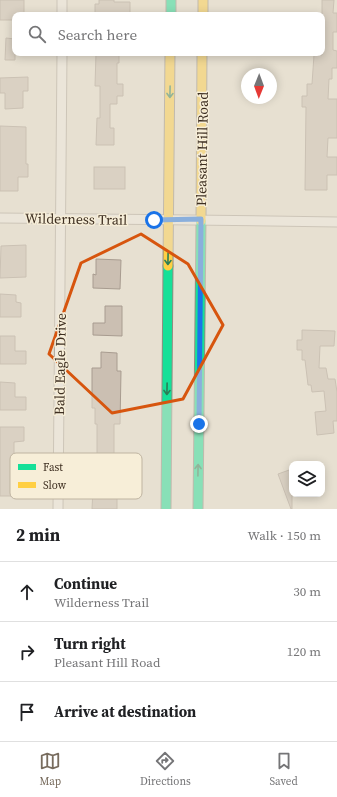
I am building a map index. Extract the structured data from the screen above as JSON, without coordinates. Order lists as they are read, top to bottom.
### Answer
{
  "streets": {
    "main road": ["Pleasant Hill Road"],
    "street": ["Wilderness Trail", "Bald Eagle Drive"]
  },
  "crossings": [
    ["Pleasant Hill Road", "Wilderness Trail"],
    ["Wilderness Trail", "Bald Eagle Drive"]
  ],
  "legend": ["Fast", "Slow"],
  "north": "bottom",
  "page": {
    "search": "Search here",
    "heading": ["2 min", "Walk · 150 m"],
    "list": [
      ["Continue", "Wilderness Trail", "30 m"],
      ["Turn right", "Pleasant Hill Road", "120 m"],
      "Arrive at destination"
    ],
    "nav": ["Map", "Directions", "Saved"]
  }
}
